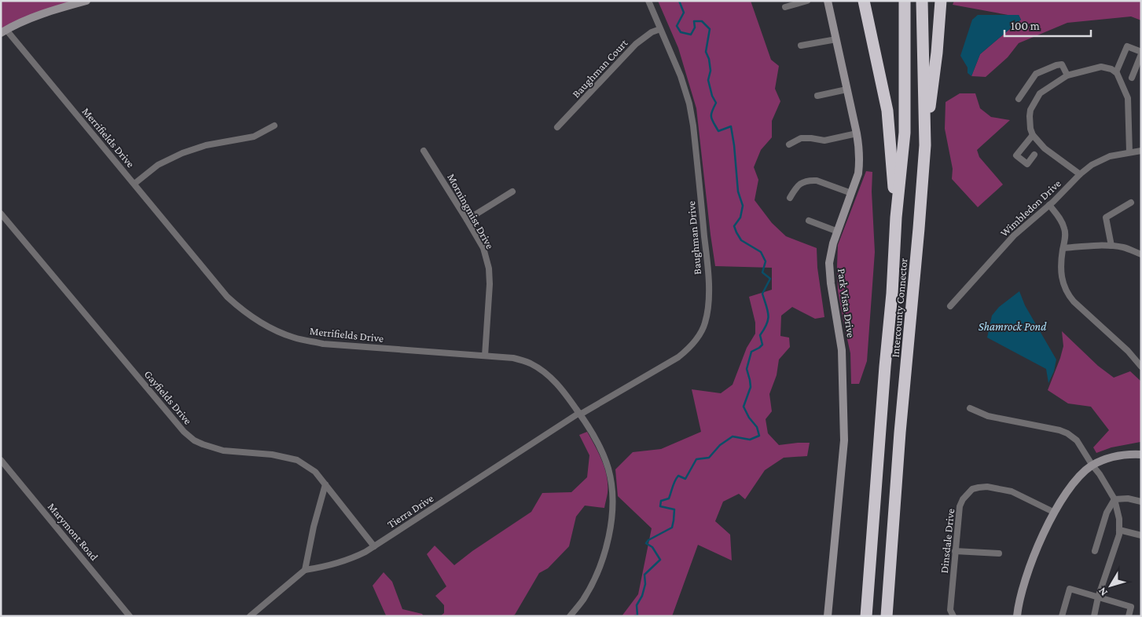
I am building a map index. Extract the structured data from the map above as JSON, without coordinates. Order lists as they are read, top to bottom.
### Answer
{
  "streets": {
    "highway": ["Intercounty Connector"],
    "street": [
      "Baughman Court",
      "Merrifields Drive",
      "Wimbledon Drive",
      "Morningmist Drive",
      "Baughman Drive",
      "Park Vista Drive",
      "Gayfields Drive",
      "Tierra Drive",
      "Marymont Road",
      "Dinsdale Drive"
    ]
  },
  "crossings": [
    ["Baughman Court", "Baughman Drive"],
    ["Merrifields Drive", "Morningmist Drive"],
    ["Merrifields Drive", "Baughman Drive"],
    ["Merrifields Drive", "Tierra Drive"],
    ["Baughman Drive", "Tierra Drive"],
    ["Gayfields Drive", "Tierra Drive"]
  ],
  "water": ["Shamrock Pond"],
  "scale_bar": "100 m",
  "north": "bottom left"
}
